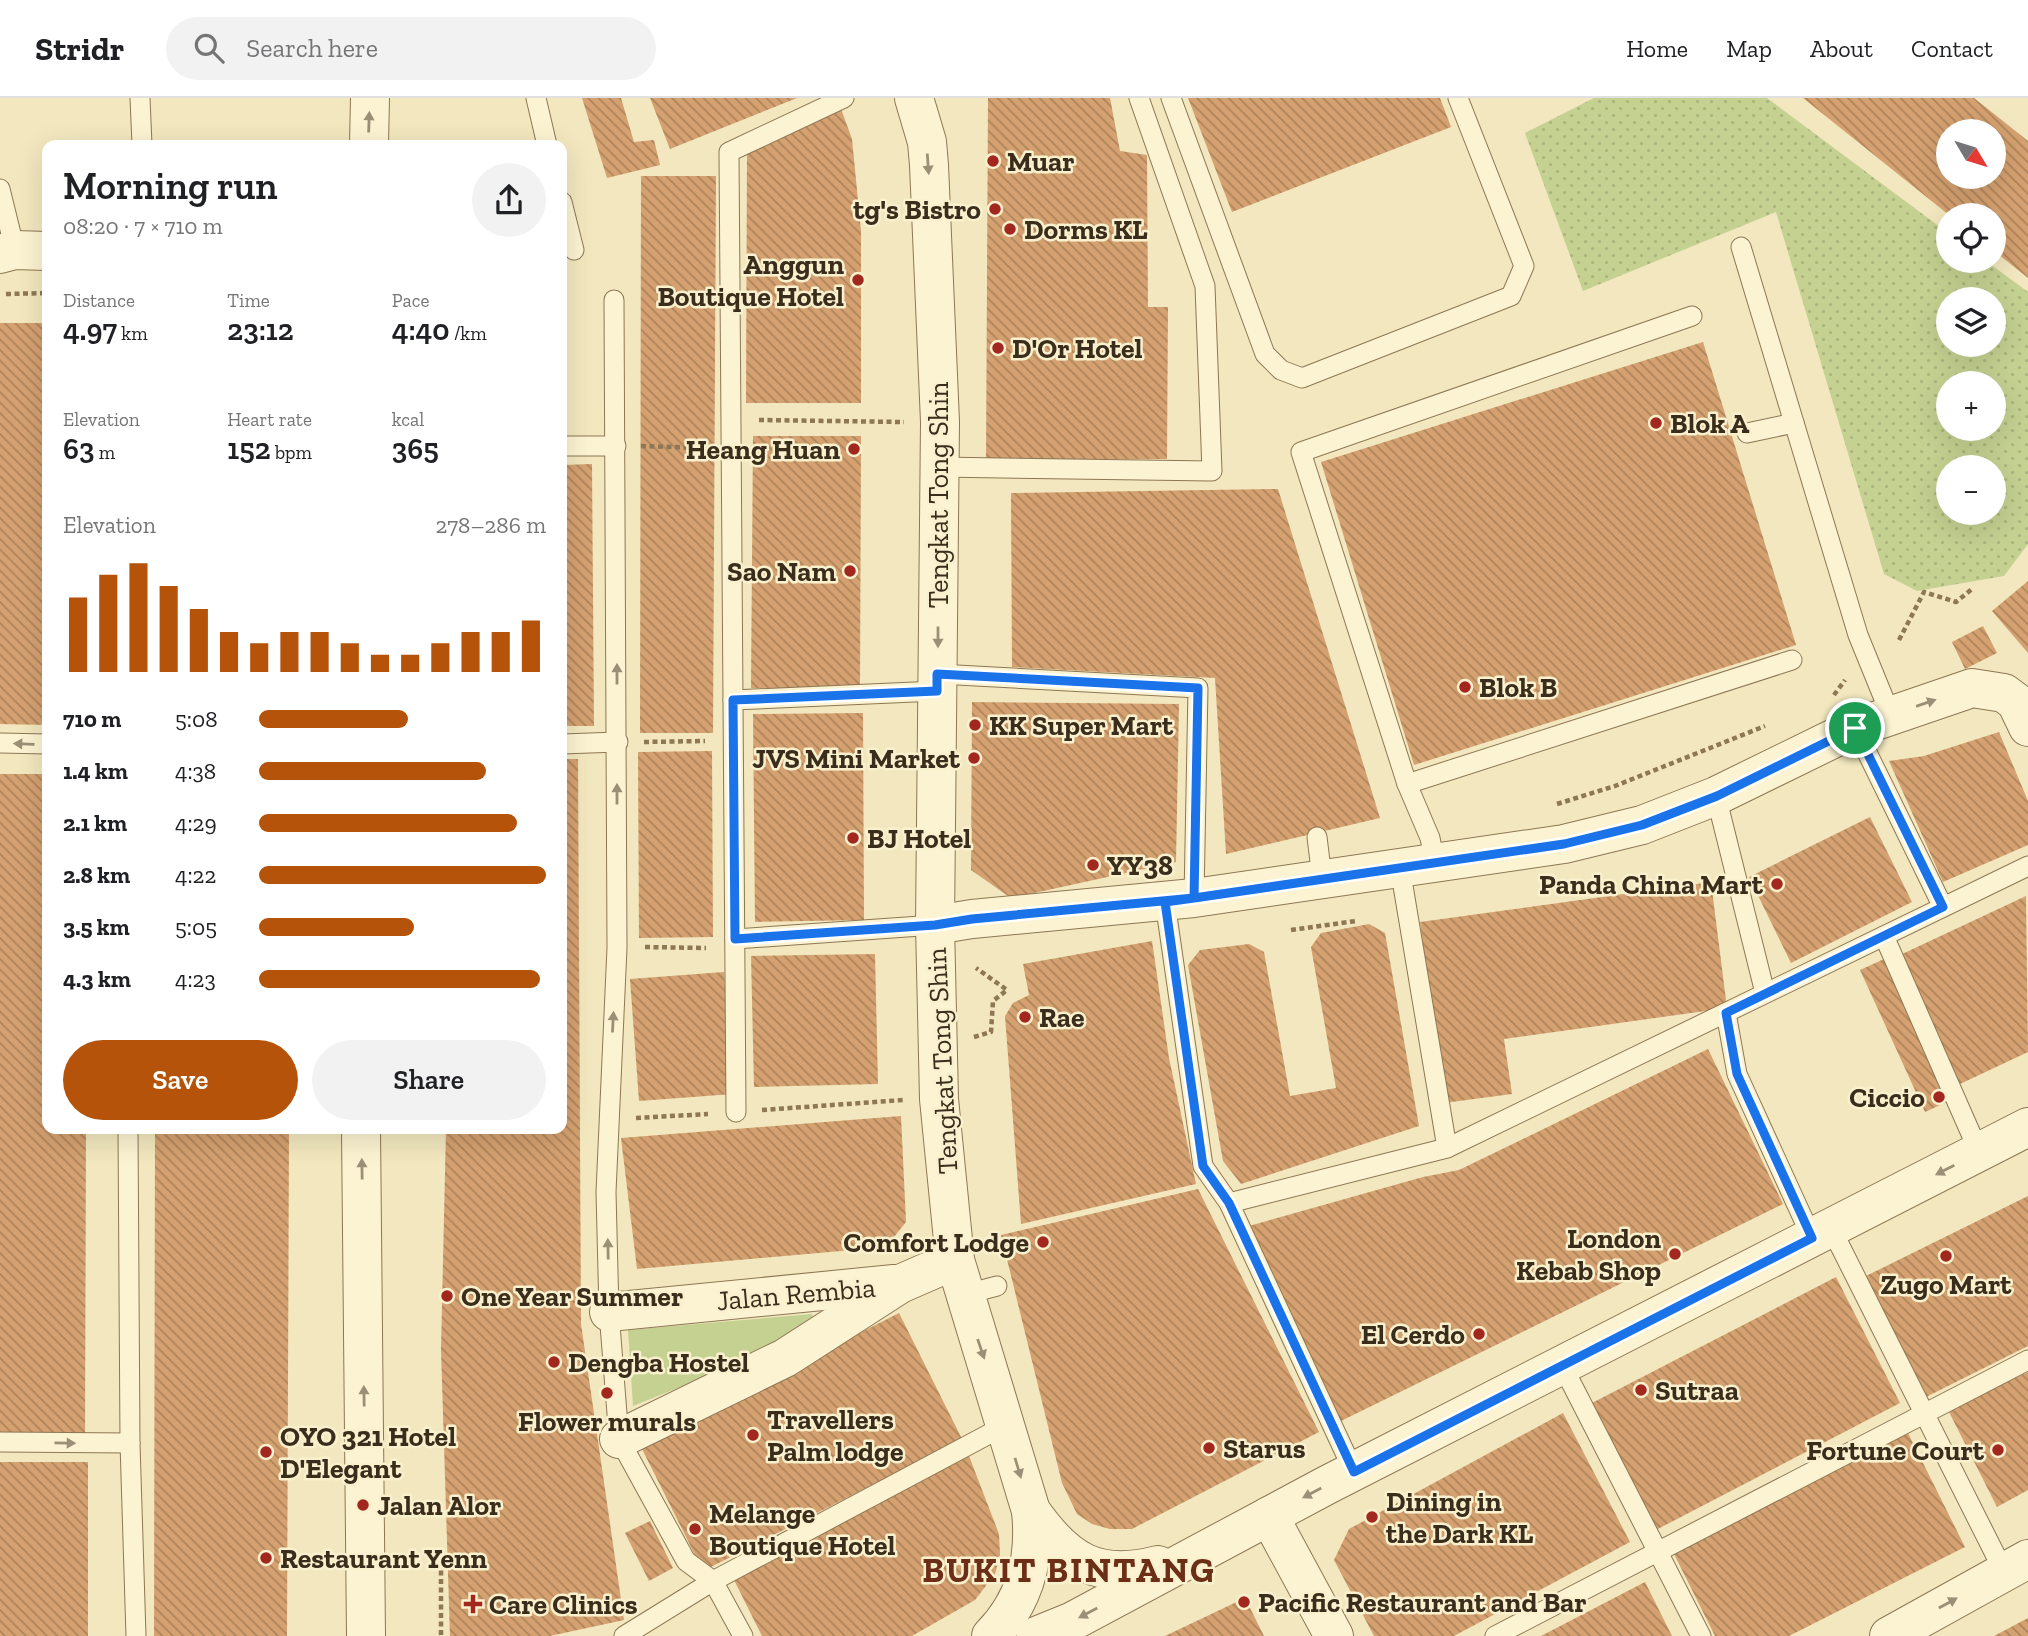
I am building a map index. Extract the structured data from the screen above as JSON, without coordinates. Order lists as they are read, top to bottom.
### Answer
{
  "streets": {
    "street": ["Tengkat Tong Shin", "Jalan Rembia"]
  },
  "crossings": [
    ["Tengkat Tong Shin", "Jalan Rembia"]
  ],
  "one_way": ["Tengkat Tong Shin"],
  "districts": ["BUKIT BINTANG"],
  "places": {
    "other": [
      "Muar",
      "tg's Bistro",
      "Dorms KL",
      "Anggun Boutique Hotel",
      "D'Or Hotel",
      "Blok A",
      "Heang Huan",
      "Sao Nam",
      "Blok B",
      "KK Super Mart",
      "JVS Mini Market",
      "BJ Hotel",
      "YY38",
      "Panda China Mart",
      "Rae",
      "Ciccio",
      "Comfort Lodge",
      "London Kebab Shop",
      "Zugo Mart",
      "One Year Summer",
      "El Cerdo",
      "Dengba Hostel",
      "Sutraa",
      "Flower murals",
      "Travellers Palm lodge",
      "Starus",
      "Fortune Court",
      "OYO 321 Hotel D'Elegant",
      "Jalan Alor",
      "Dining in the Dark KL",
      "Melange Boutique Hotel",
      "Restaurant Yenn",
      "Pacific Restaurant and Bar"
    ],
    "health": ["Care Clinics"]
  },
  "north": "bottom right",
  "page": {
    "header": "Stridr",
    "search": "Search here",
    "nav": [
      "Home",
      "Map",
      "About",
      "Contact"
    ],
    "map_buttons": ["+", "−"],
    "heading": ["Morning run", "08:20 · 7 × 710 m"],
    "stats": [
      ["Distance", "4.97 km"],
      ["Time", "23:12"],
      ["Pace", "4:40 /km"],
      ["Elevation", "63 m"],
      ["Heart rate", "152 bpm"],
      ["kcal", "365"]
    ],
    "chart": ["Elevation", "278–286 m"],
    "list": [
      {
        "name": "710 m",
        "note": "5:08"
      },
      {
        "name": "1.4 km",
        "note": "4:38"
      },
      {
        "name": "2.1 km",
        "note": "4:29"
      },
      {
        "name": "2.8 km",
        "note": "4:22"
      },
      {
        "name": "3.5 km",
        "note": "5:05"
      },
      {
        "name": "4.3 km",
        "note": "4:23"
      }
    ],
    "buttons": ["Save", "Share"]
  }
}
